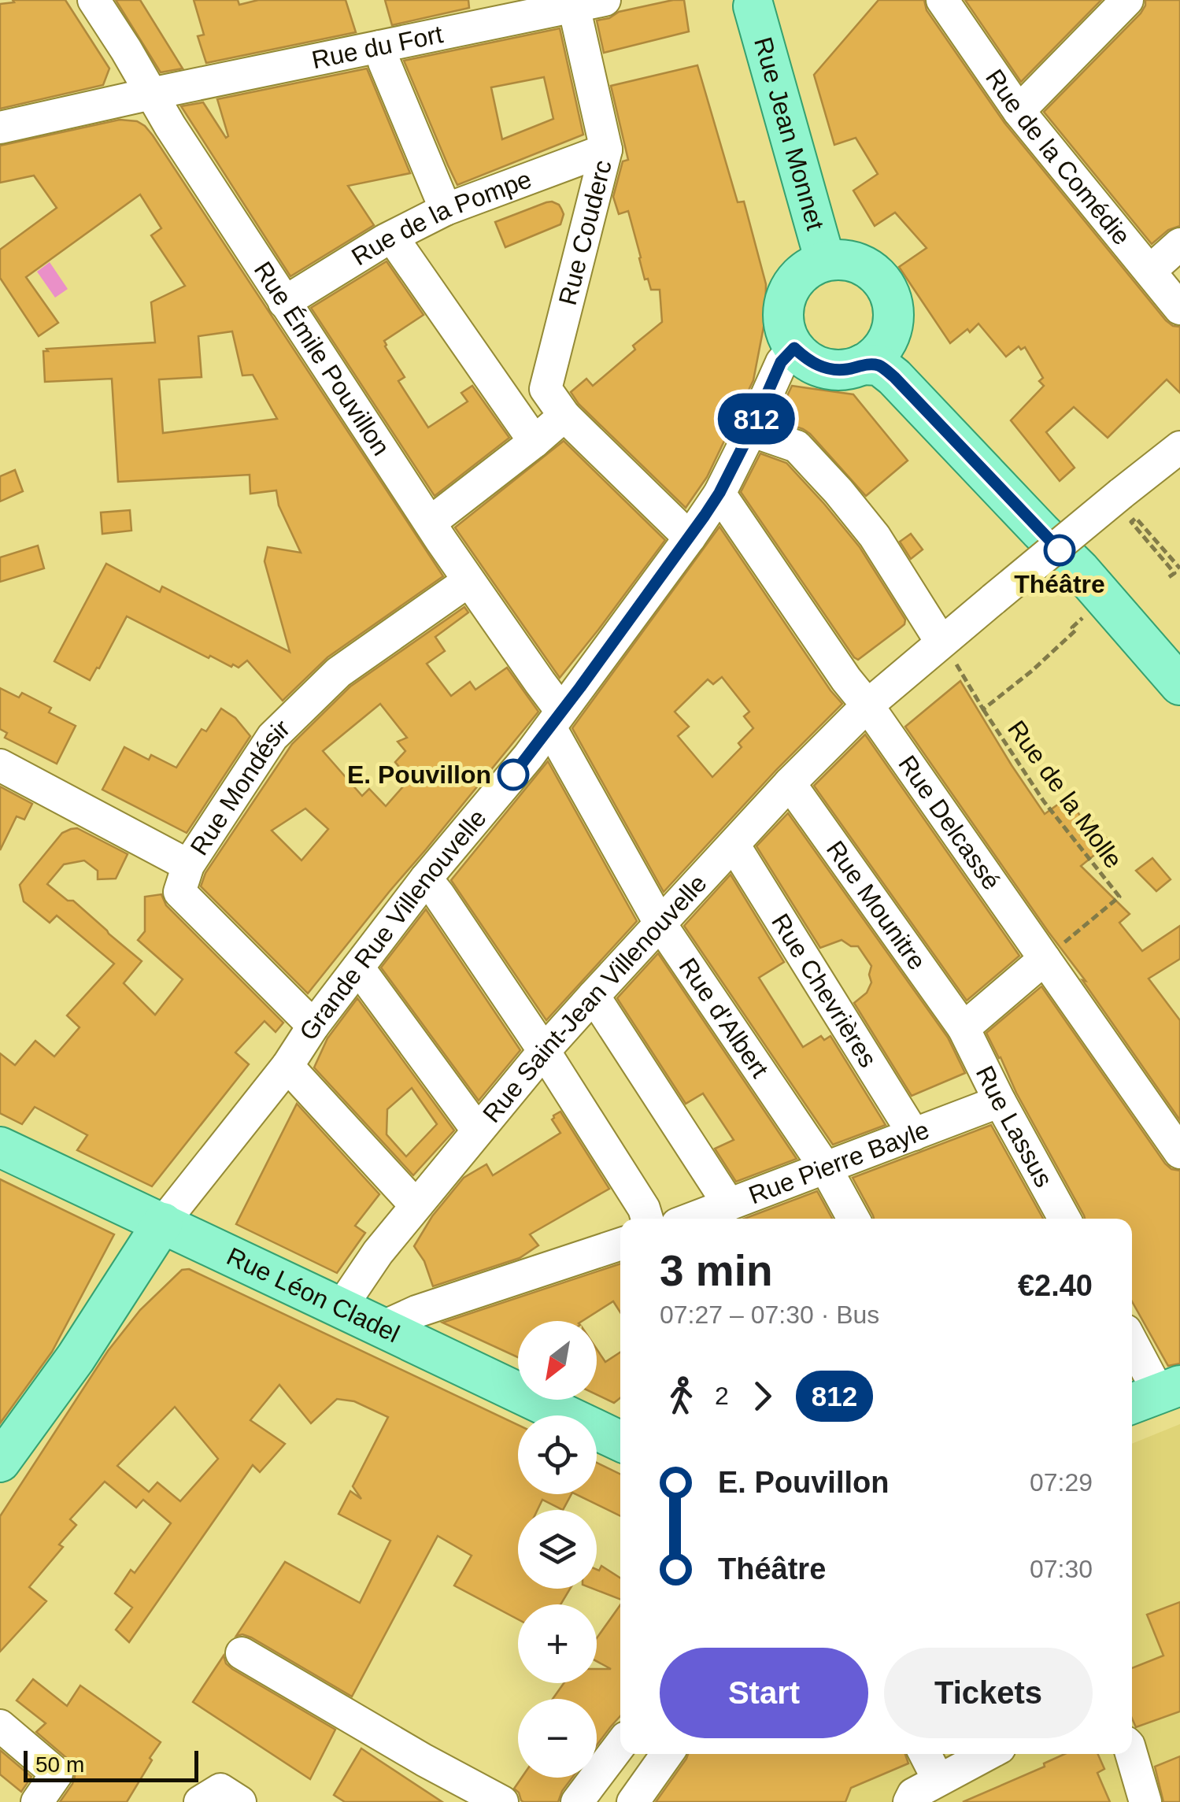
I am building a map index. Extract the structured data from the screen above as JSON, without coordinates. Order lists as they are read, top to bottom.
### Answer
{
  "streets": {
    "main road": ["Rue Jean Monnet", "Rue Léon Cladel"],
    "street": [
      "Rue du Fort",
      "Rue de la Comédie",
      "Rue de la Pompe",
      "Rue Couderc",
      "Rue Émile Pouvillon",
      "Rue Mondésir",
      "Rue Delcassé",
      "Rue Mounitre",
      "Grande Rue Villenouvelle",
      "Rue Chevrières",
      "Rue Saint-Jean Villenouvelle",
      "Rue d'Albert",
      "Rue Lassus",
      "Rue Pierre Bayle"
    ],
    "path": ["Rue de la Molle"]
  },
  "crossings": [
    ["Rue du Fort", "Rue Couderc"],
    ["Rue du Fort", "Rue Émile Pouvillon"],
    ["Rue Jean Monnet", "Grande Rue Villenouvelle"],
    ["Rue de la Pompe", "Rue Couderc"],
    ["Rue de la Pompe", "Rue Émile Pouvillon"],
    ["Rue Couderc", "Grande Rue Villenouvelle"],
    ["Rue Émile Pouvillon", "Rue Mondésir"],
    ["Rue Émile Pouvillon", "Grande Rue Villenouvelle"],
    ["Rue Émile Pouvillon", "Rue d'Albert"],
    ["Rue Mondésir", "Grande Rue Villenouvelle"],
    ["Rue de la Molle", "Rue Delcassé"],
    ["Rue Delcassé", "Grande Rue Villenouvelle"],
    ["Rue Delcassé", "Rue Saint-Jean Villenouvelle"],
    ["Rue Mounitre", "Rue Saint-Jean Villenouvelle"],
    ["Rue Mounitre", "Rue Lassus"],
    ["Grande Rue Villenouvelle", "Rue d'Albert"],
    ["Grande Rue Villenouvelle", "Rue Léon Cladel"],
    ["Rue Chevrières", "Rue Saint-Jean Villenouvelle"],
    ["Rue Chevrières", "Rue Pierre Bayle"],
    ["Rue Saint-Jean Villenouvelle", "Rue d'Albert"],
    ["Rue Saint-Jean Villenouvelle", "Rue Léon Cladel"],
    ["Rue d'Albert", "Rue Pierre Bayle"],
    ["Rue Lassus", "Rue Pierre Bayle"]
  ],
  "places": ["Théâtre", "E. Pouvillon"],
  "lines": ["bus line 812"],
  "scale_bar": "50 m",
  "north": "bottom left",
  "page": {
    "on_map": "812",
    "heading": ["3 min", "07:27 – 07:30 · Bus", "€2.40"],
    "map_buttons": ["+", "−"],
    "legs": ["2", "812"],
    "list": [
      {
        "name": "E. Pouvillon",
        "value": "07:29"
      },
      {
        "name": "Théâtre",
        "value": "07:30"
      }
    ],
    "buttons": ["Start", "Tickets"],
    "scale": "50 m"
  }
}
